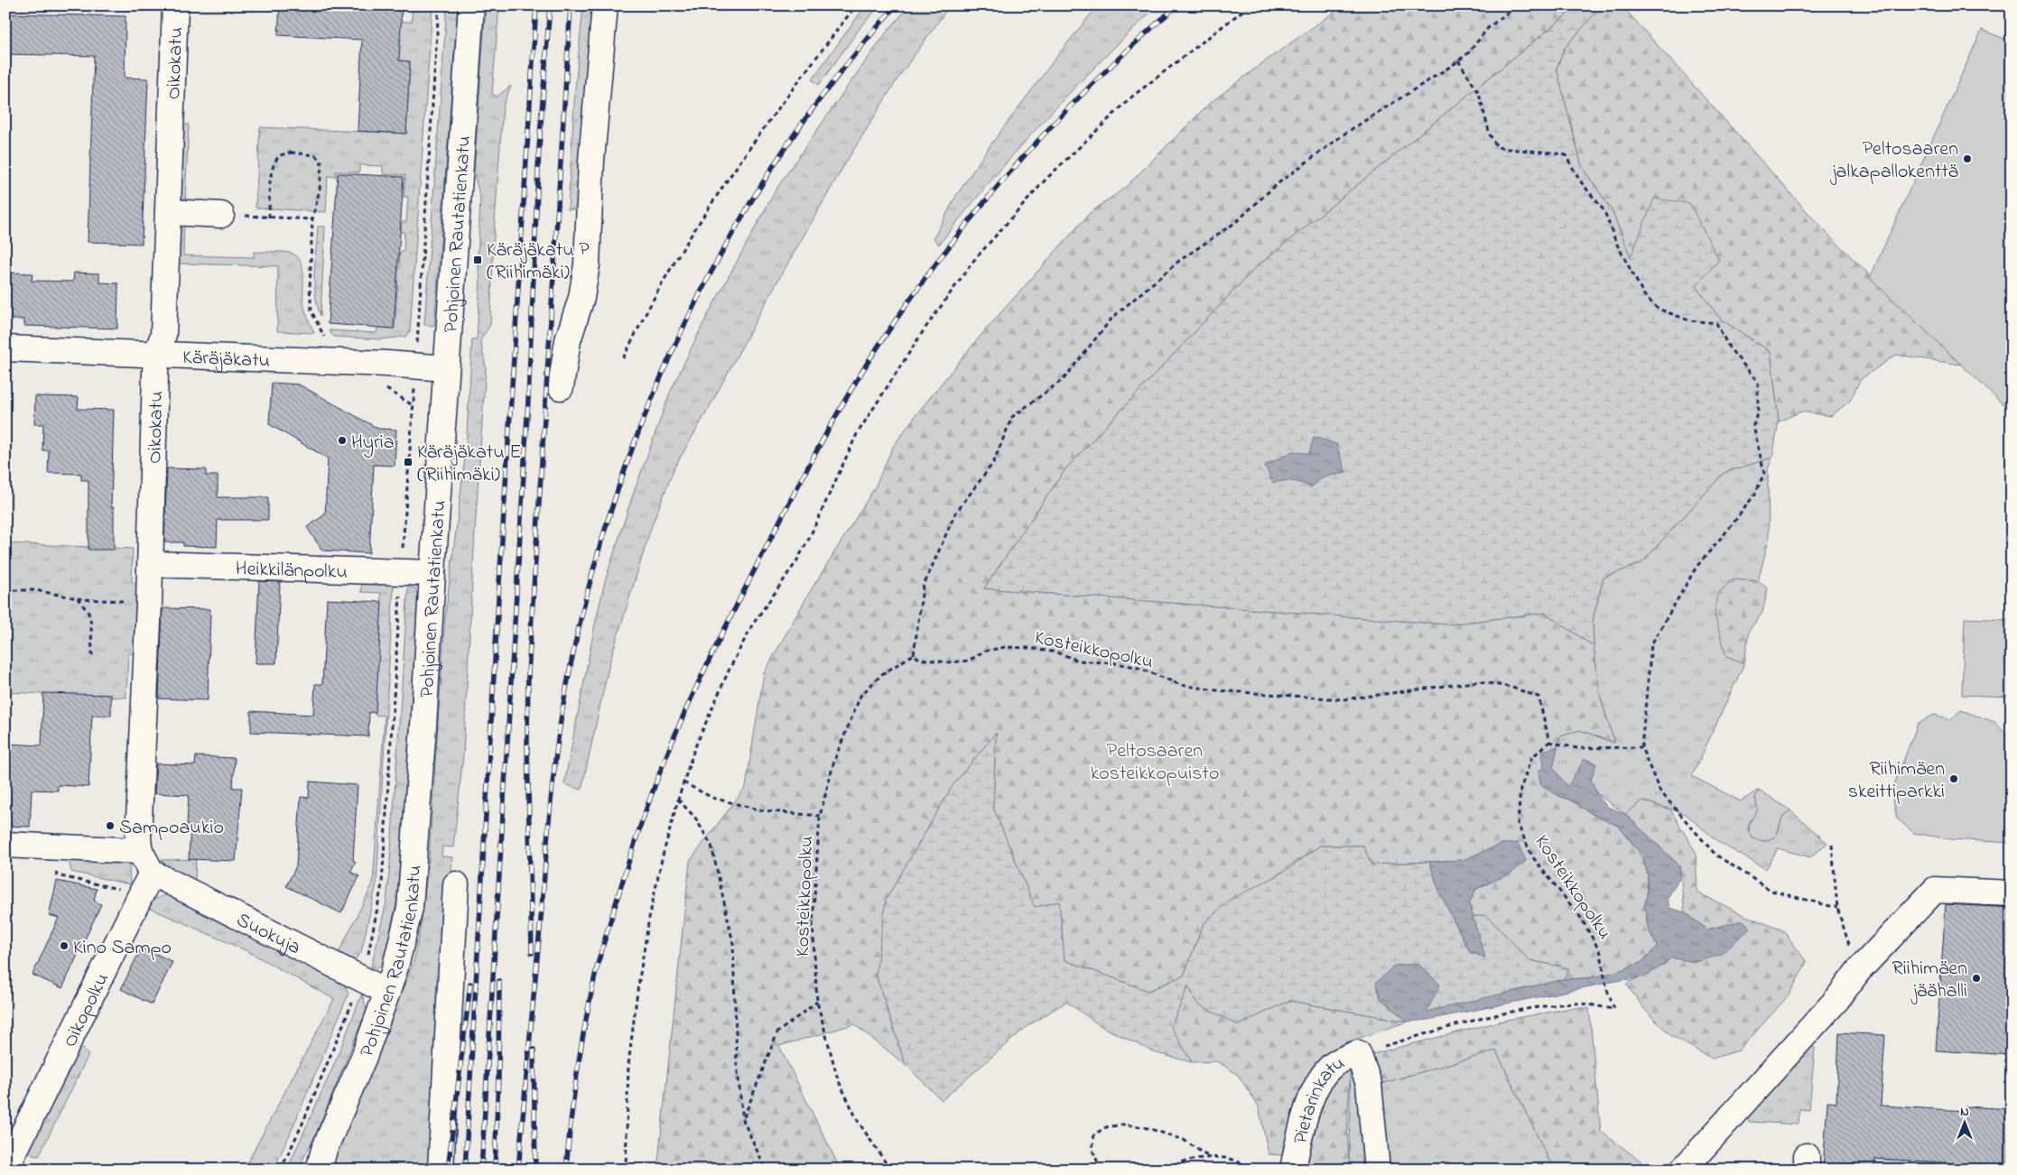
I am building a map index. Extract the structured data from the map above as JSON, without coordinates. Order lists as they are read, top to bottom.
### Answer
{
  "streets": {
    "street": [
      "Oikokatu",
      "Pohjoinen Rautatienkatu",
      "Käräjäkatu",
      "Heikkilänpolku",
      "Suokuja",
      "Oikopolku",
      "Pietarinkatu"
    ],
    "path": ["Kosteikkopolku"]
  },
  "crossings": [
    ["Oikokatu", "Käräjäkatu"],
    ["Oikokatu", "Heikkilänpolku"],
    ["Pohjoinen Rautatienkatu", "Käräjäkatu"],
    ["Pohjoinen Rautatienkatu", "Heikkilänpolku"],
    ["Pohjoinen Rautatienkatu", "Suokuja"],
    ["Kosteikkopolku", "Pietarinkatu"],
    ["Suokuja", "Oikopolku"]
  ],
  "parks": ["Peltosaaren kosteikkopuisto"],
  "places": {
    "other": [
      "Peltosaaren jalkapallokenttä",
      "Hyria",
      "Riihimäen skeittiparkki",
      "Sampoaukio",
      "Kino Sampo",
      "Riihimäen jäähalli"
    ],
    "transit": ["Käräjäkatu P (Riihimäki)", "Käräjäkatu E (Riihimäki)"]
  },
  "north": "top"
}
